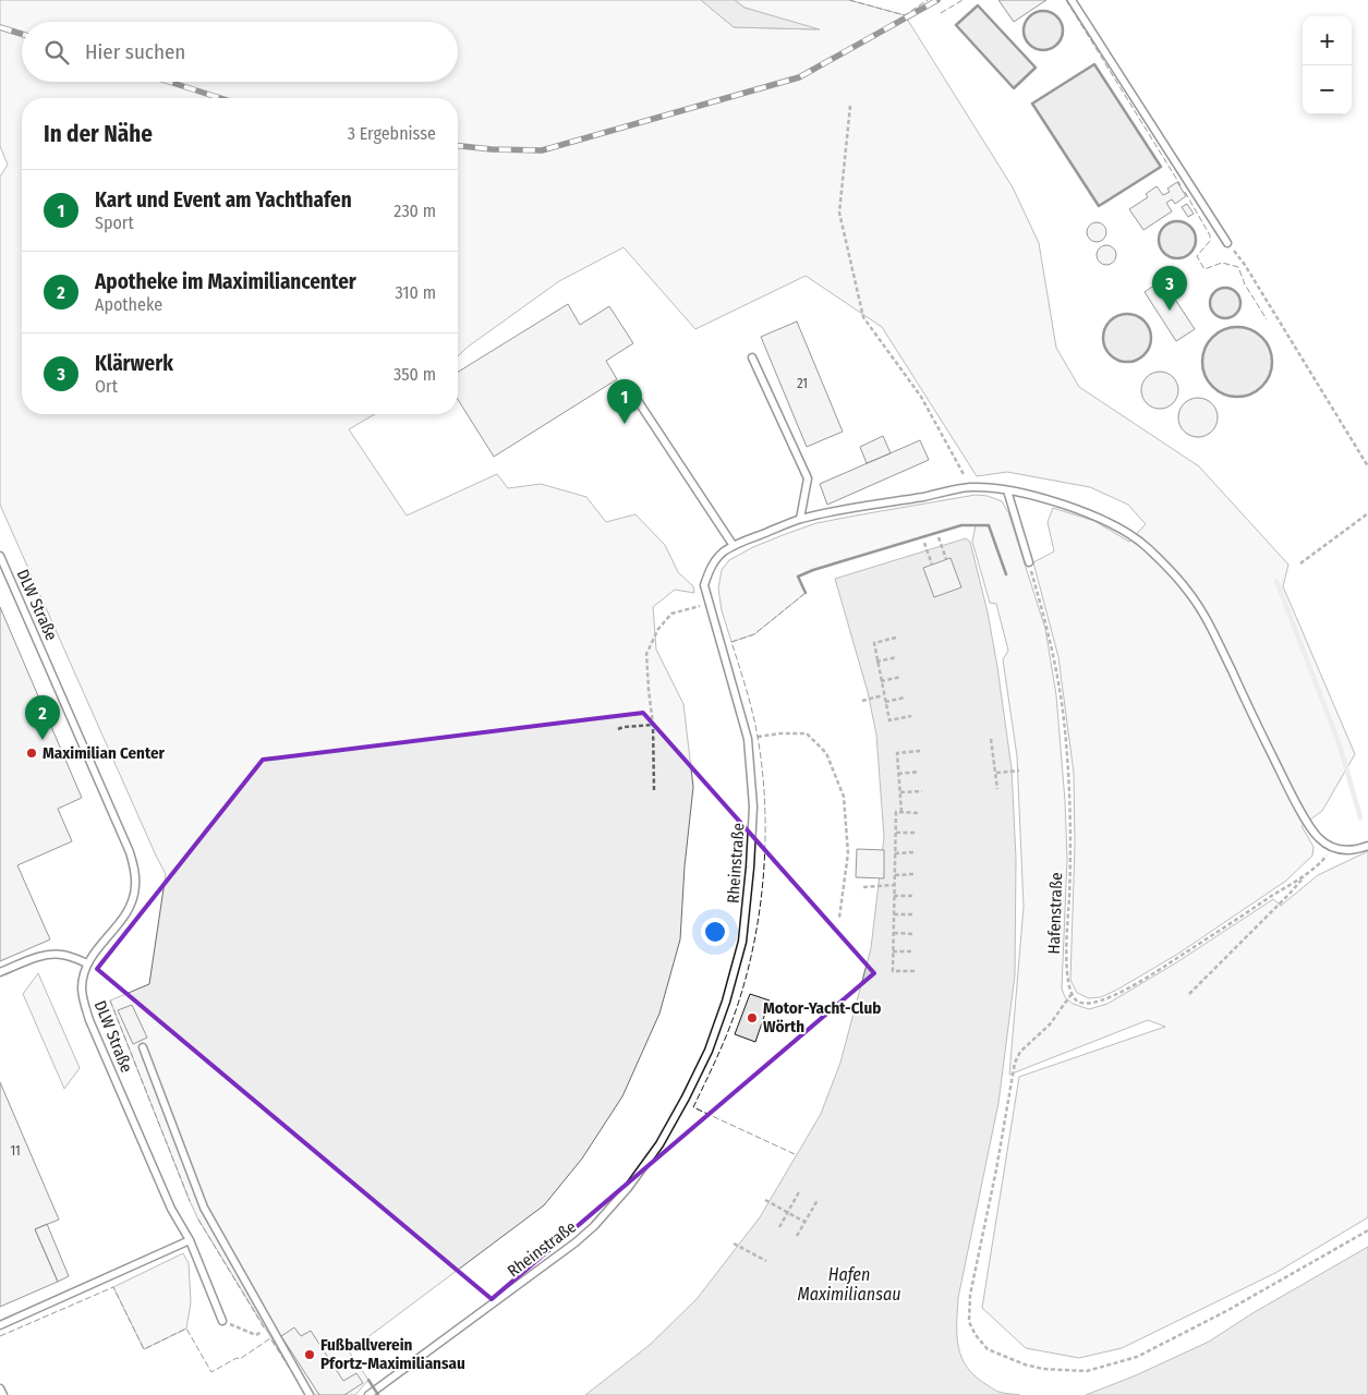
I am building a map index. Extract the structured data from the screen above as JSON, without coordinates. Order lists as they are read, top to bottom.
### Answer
{
  "streets": {
    "lane": ["DLW Straße", "Rheinstraße"],
    "path": ["Hafenstraße"]
  },
  "water": ["Hafen Maximiliansau"],
  "places": ["Maximilian Center", "Motor-Yacht-Club Wörth", "Fußballverein Pfortz-Maximiliansau"],
  "house_numbers": ["21", "11"],
  "page": {
    "map_buttons": ["+", "−"],
    "search": "Hier suchen",
    "heading": ["In der Nähe", "3 Ergebnisse"],
    "list": [
      {
        "mark": "1",
        "name": "Kart und Event am Yachthafen",
        "note": "Sport",
        "value": "230 m"
      },
      {
        "mark": "2",
        "name": "Apotheke im Maximiliancenter",
        "note": "Apotheke",
        "value": "310 m"
      },
      {
        "mark": "3",
        "name": "Klärwerk",
        "note": "Ort",
        "value": "350 m"
      }
    ],
    "pins": ["3", "1", "2"]
  }
}
